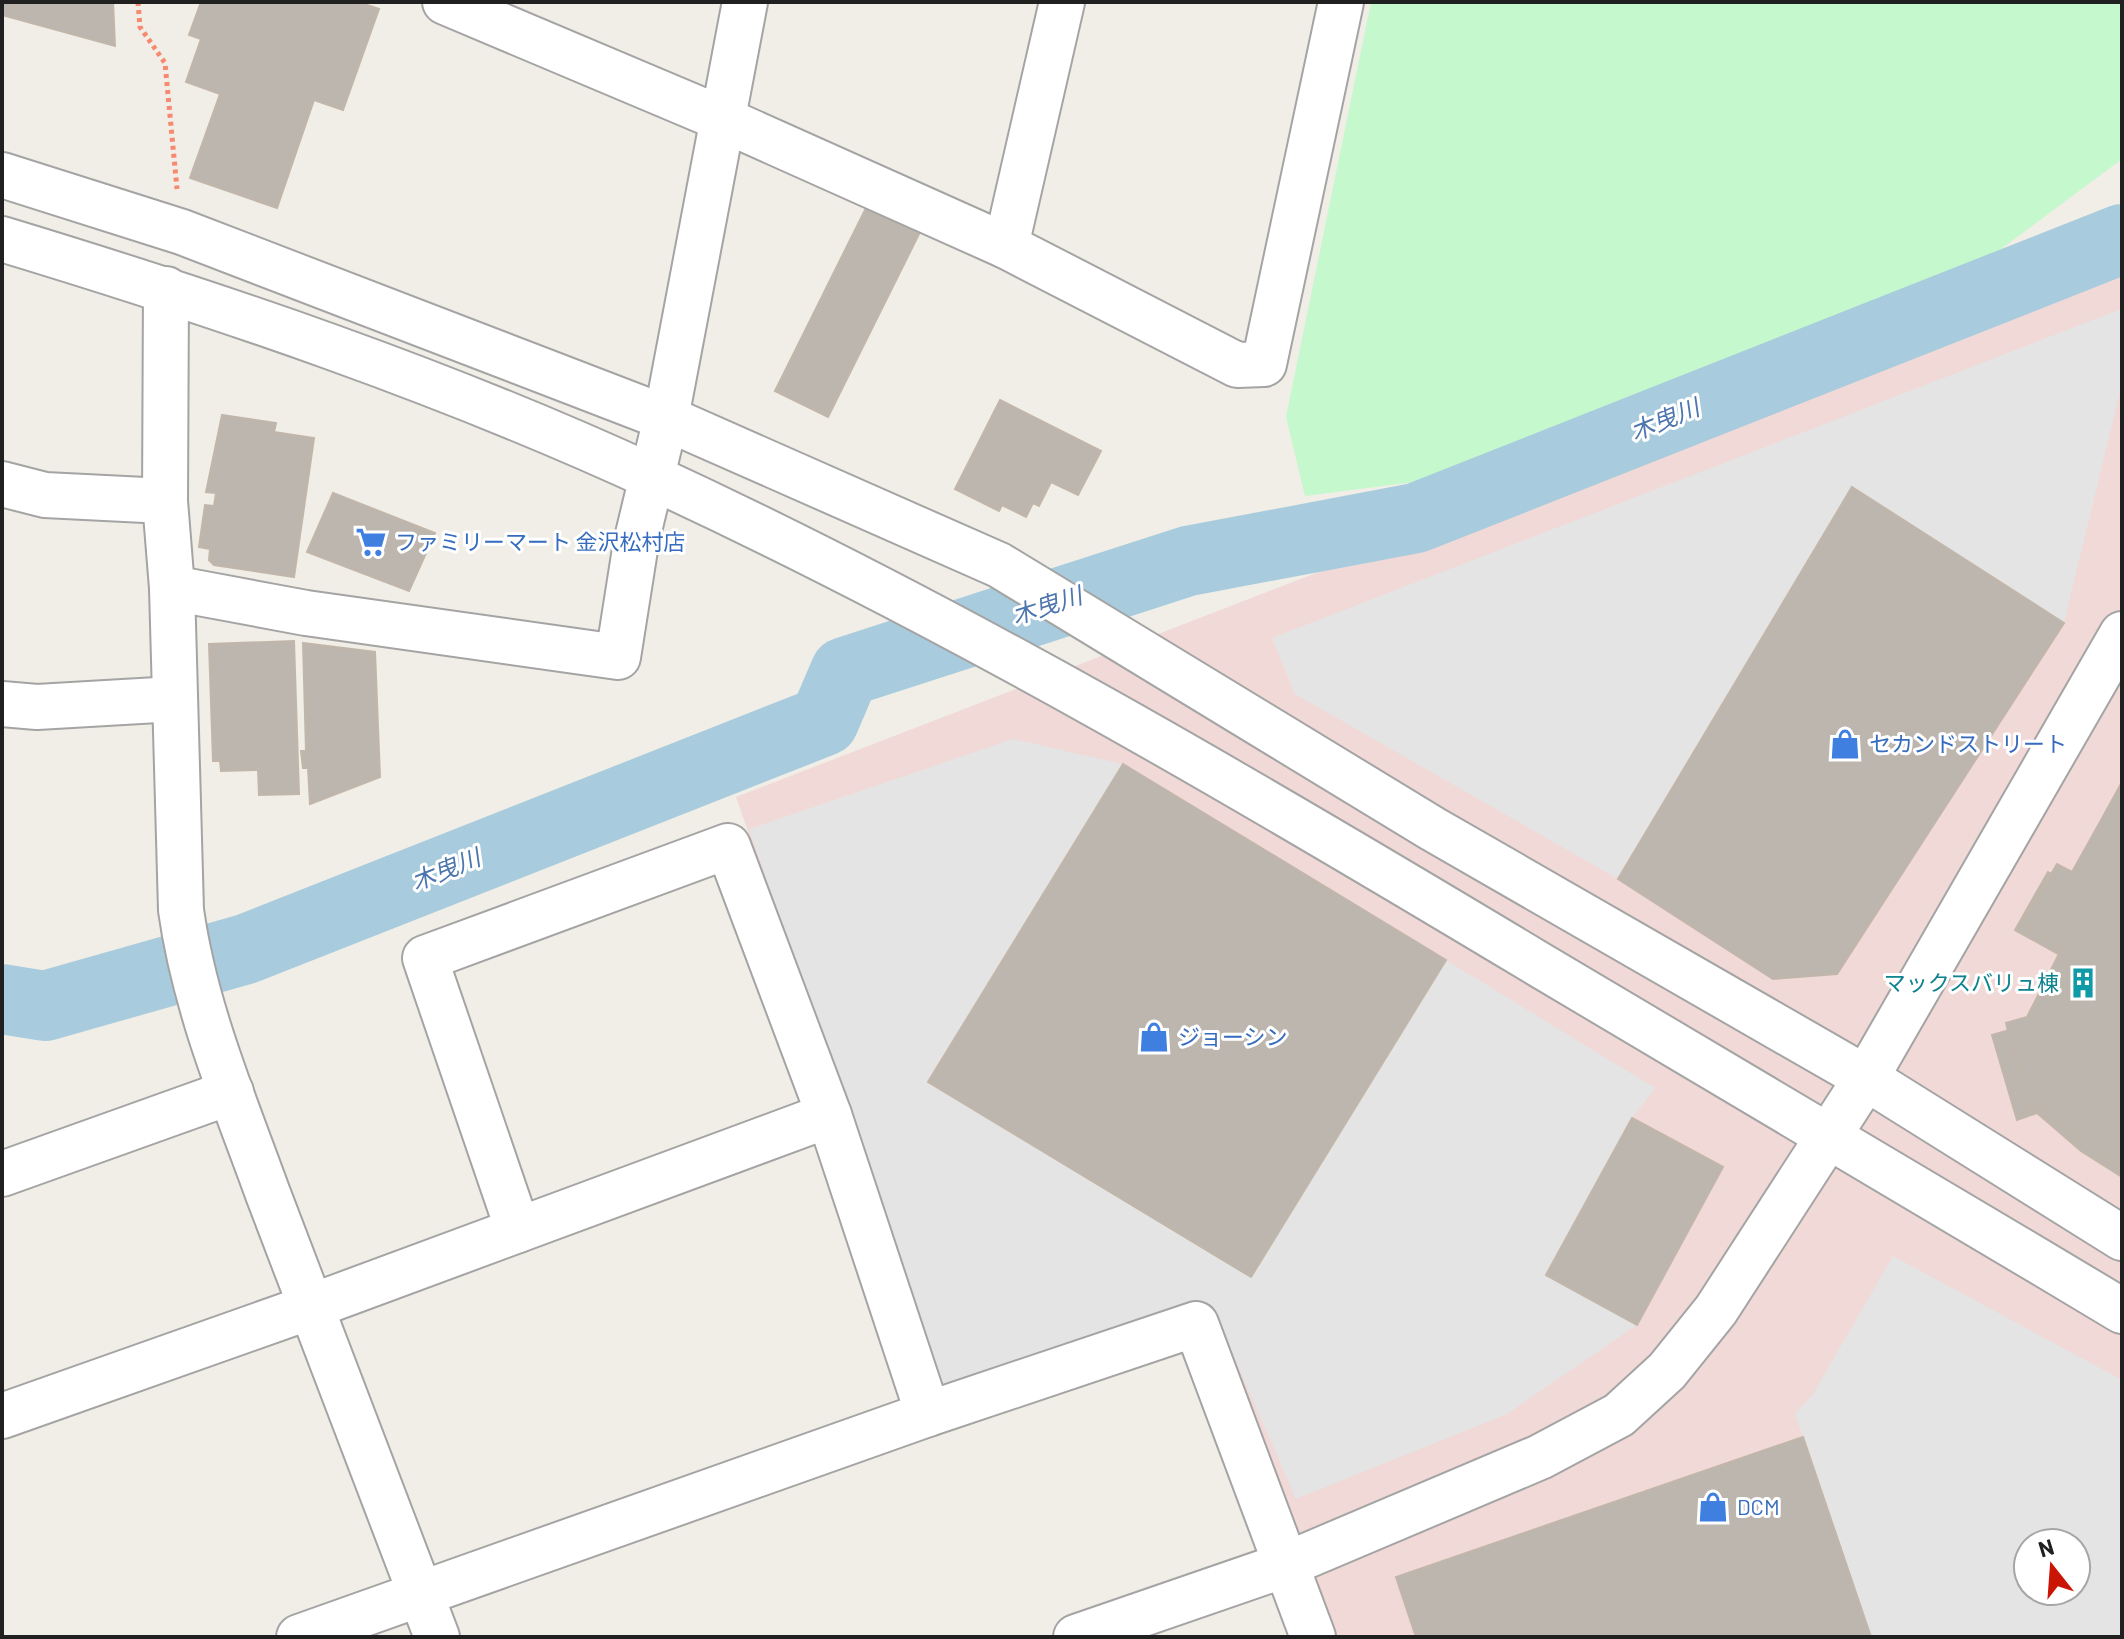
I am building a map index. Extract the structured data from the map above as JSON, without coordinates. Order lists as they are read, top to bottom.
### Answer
{
  "water": ["木曳川"],
  "places": {
    "supermarket": ["ファミリーマート 金沢松村店"],
    "shop": ["セカンドストリート", "ジョーシン", "DCM"],
    "building": ["マックスバリュ棟"]
  },
  "north": "top"
}
